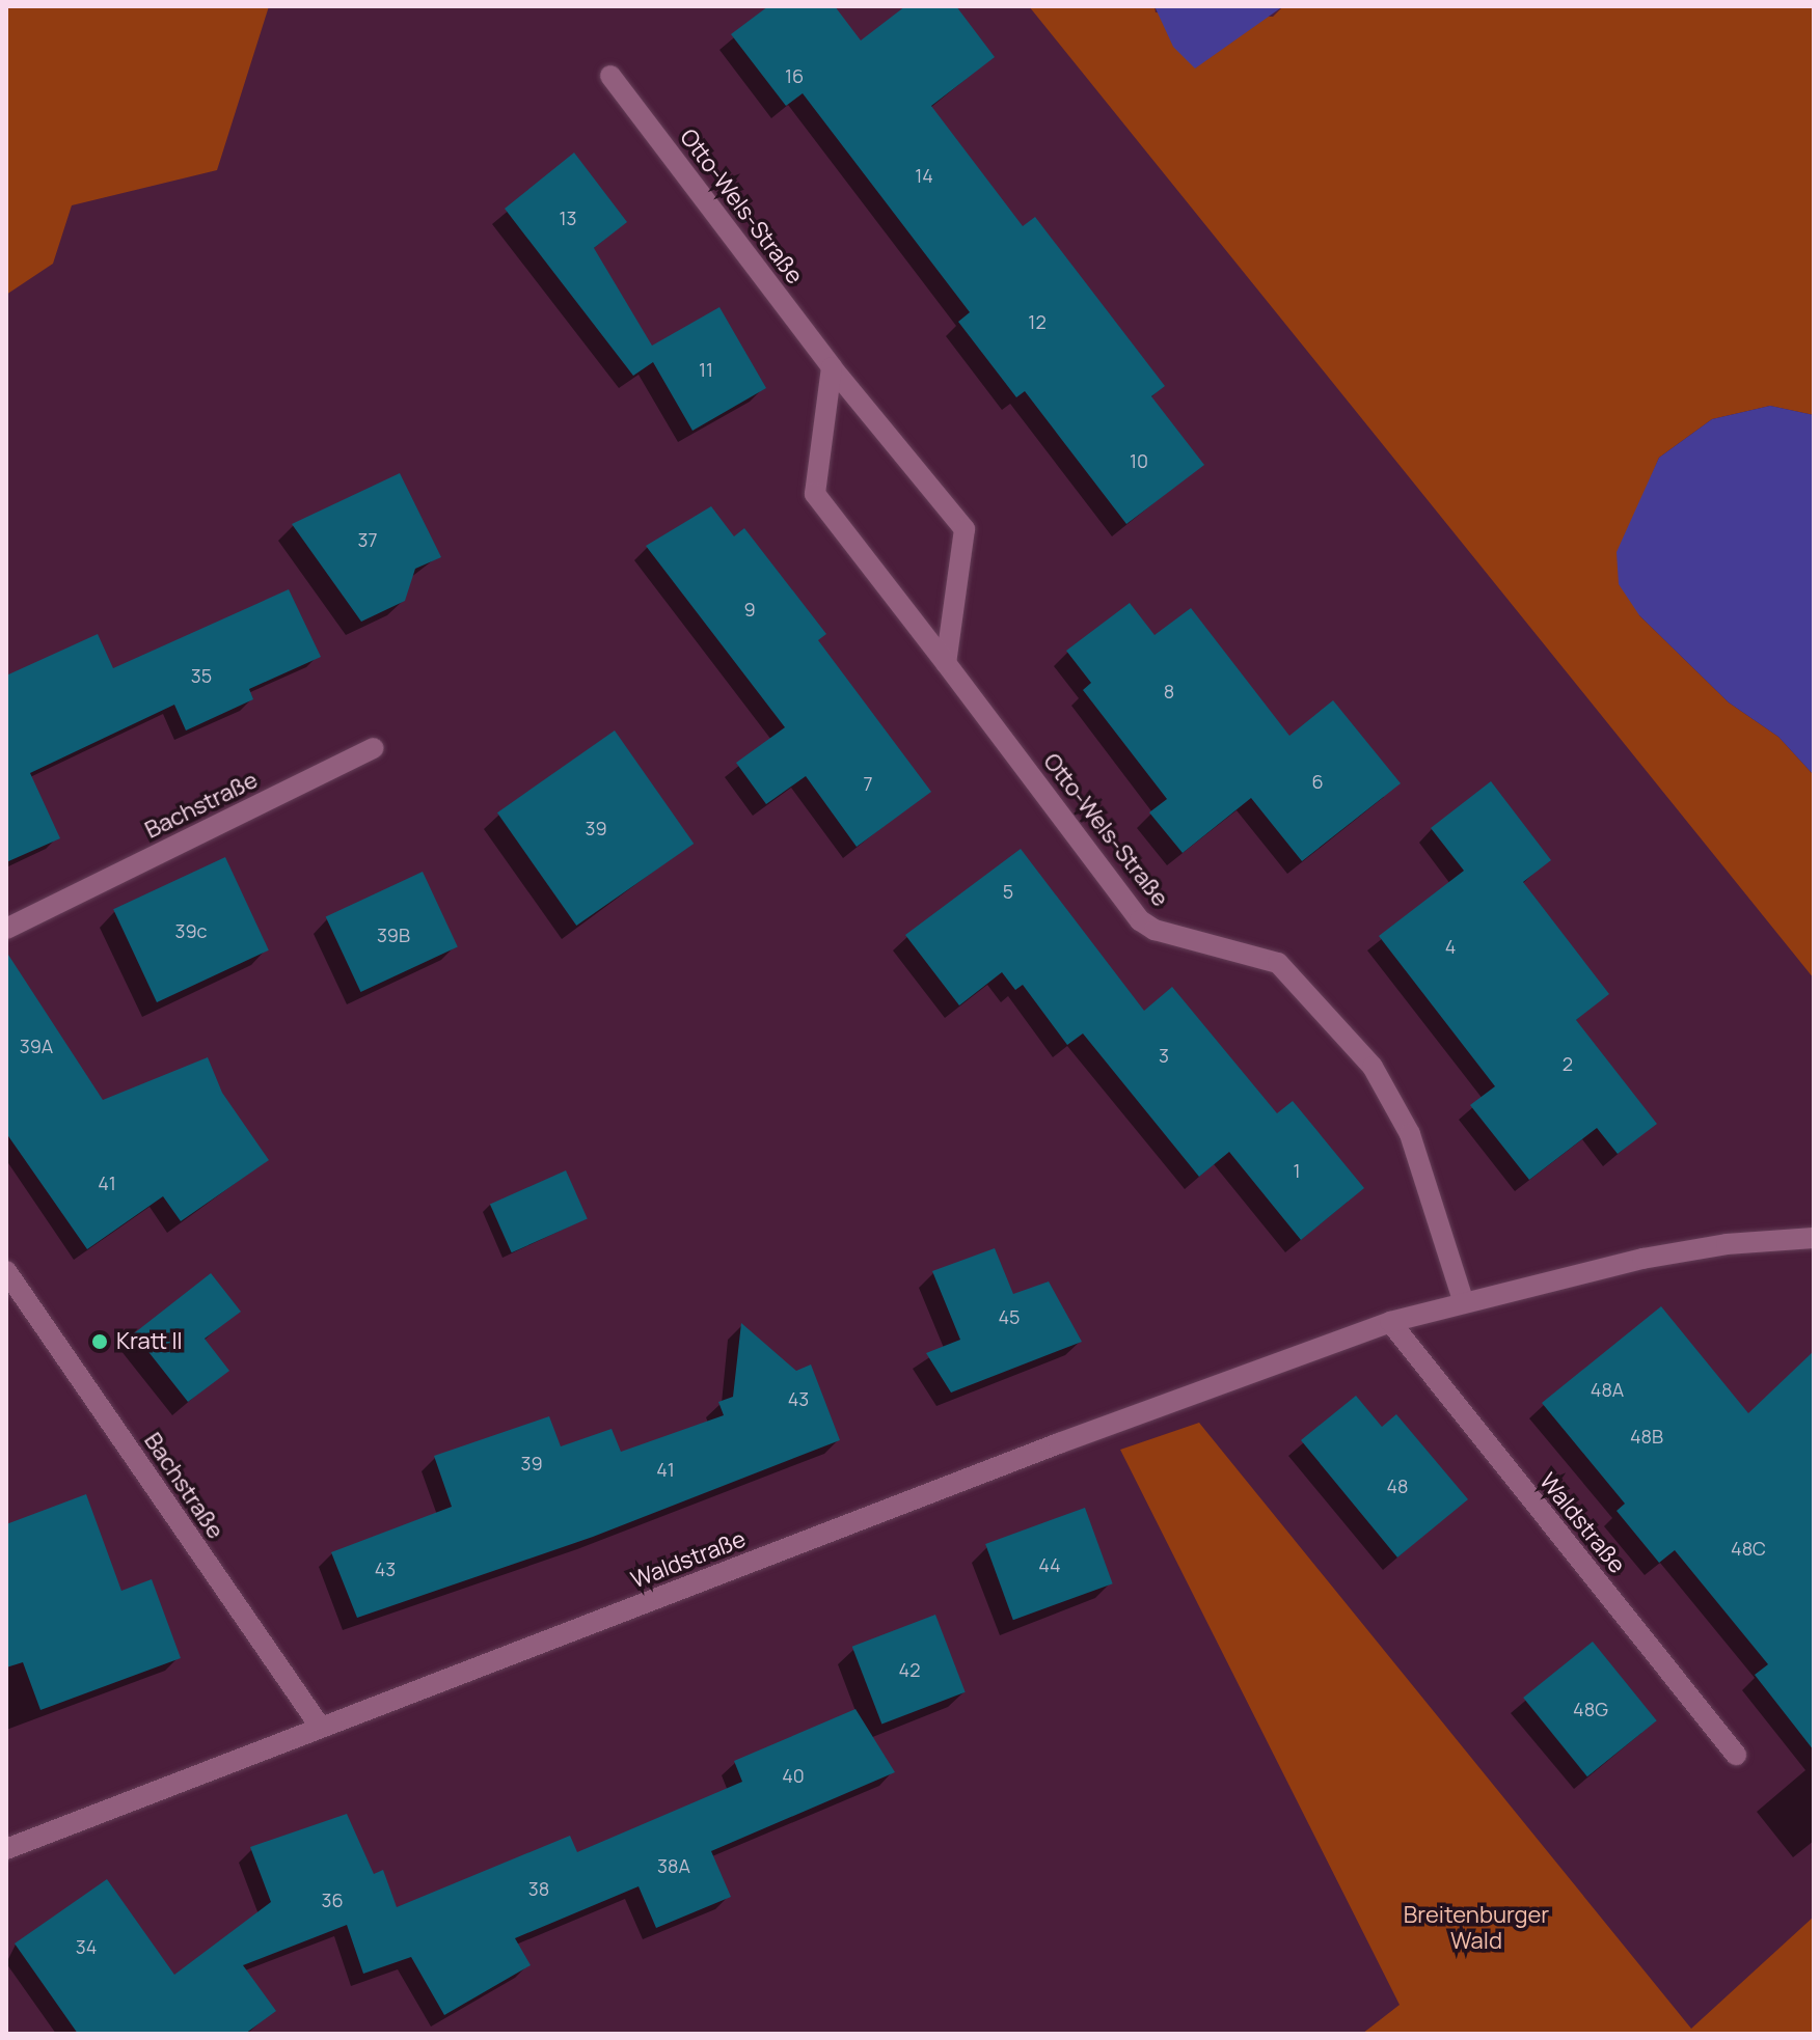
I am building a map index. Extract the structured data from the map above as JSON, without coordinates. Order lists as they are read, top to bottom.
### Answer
{
  "streets": {
    "street": ["Otto-Wels-Straße", "Bachstraße", "Waldstraße"]
  },
  "crossings": [
    ["Otto-Wels-Straße", "Waldstraße"],
    ["Bachstraße", "Waldstraße"]
  ],
  "parks": ["Breitenburger Wald"],
  "places": ["Kratt II"],
  "house_numbers": [
    "16",
    "14",
    "13",
    "12",
    "11",
    "10",
    "37",
    "9",
    "35",
    "8",
    "6",
    "7",
    "39",
    "5",
    "39c",
    "39B",
    "4",
    "39A",
    "3",
    "2",
    "1",
    "41",
    "45",
    "48A",
    "43",
    "48B",
    "39",
    "41",
    "48",
    "48C",
    "44",
    "43",
    "42",
    "48G",
    "40",
    "38A",
    "38",
    "36",
    "34"
  ]
}
